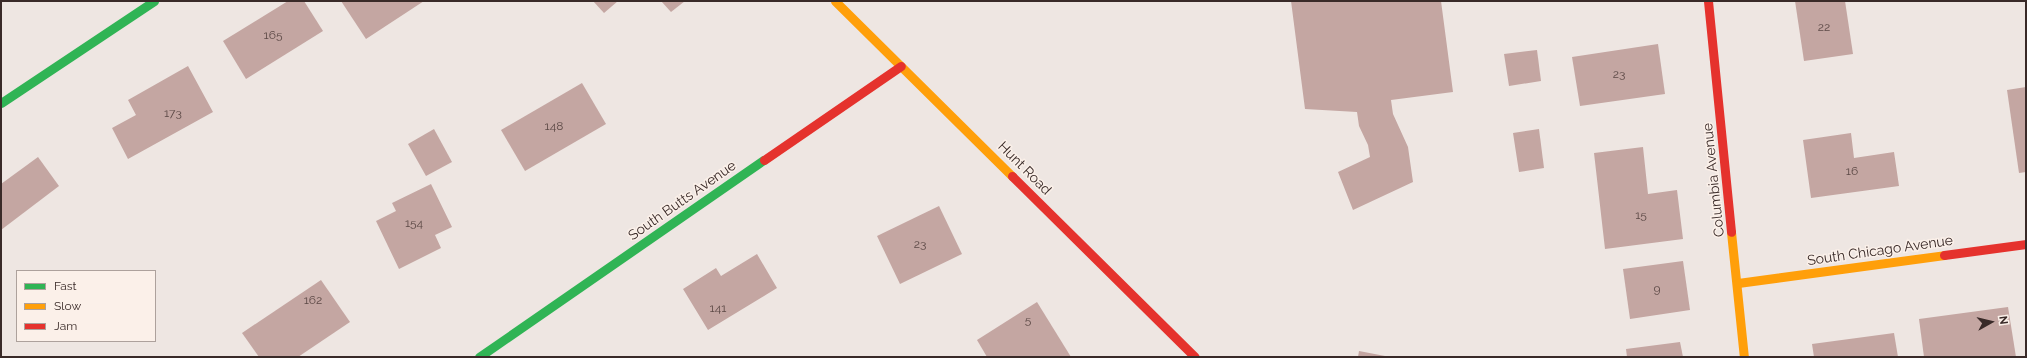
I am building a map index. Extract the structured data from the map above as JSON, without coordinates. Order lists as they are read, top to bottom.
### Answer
{
  "streets": {
    "street": [
      "Hunt Road",
      "Columbia Avenue",
      "South Butts Avenue",
      "South Chicago Avenue"
    ]
  },
  "crossings": [
    ["Hunt Road", "South Butts Avenue"],
    ["Columbia Avenue", "South Chicago Avenue"]
  ],
  "house_numbers": [
    "22",
    "165",
    "23",
    "173",
    "148",
    "16",
    "15",
    "154",
    "23",
    "9",
    "162",
    "141",
    "5"
  ],
  "legend": ["Fast", "Slow", "Jam"],
  "north": "right"
}
